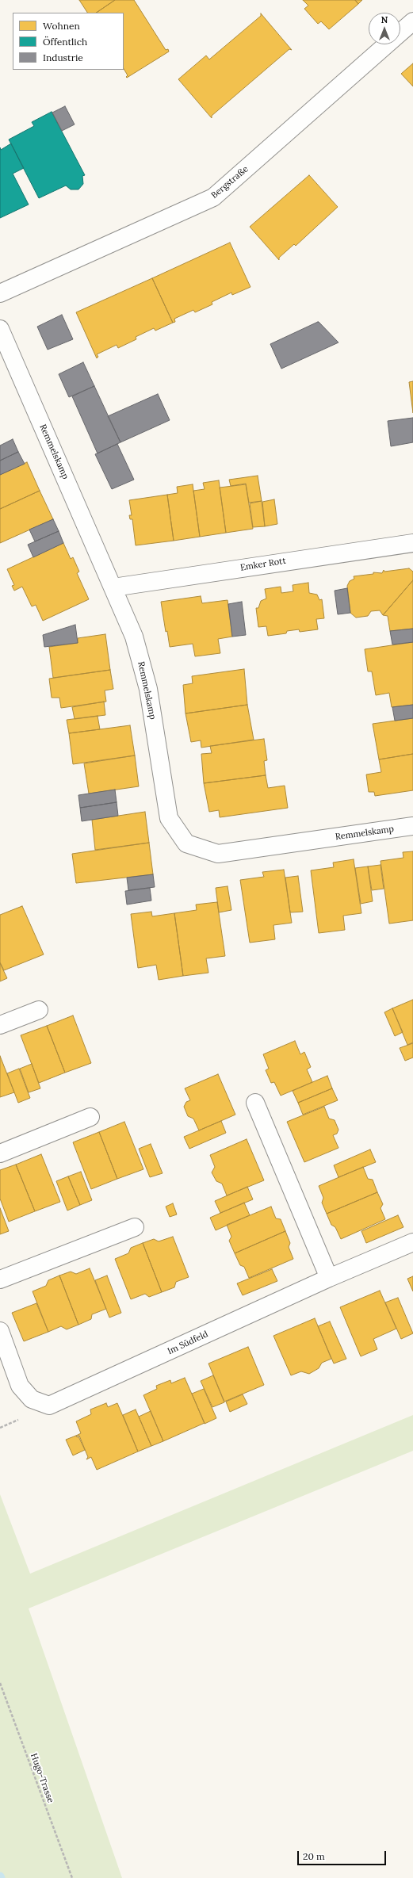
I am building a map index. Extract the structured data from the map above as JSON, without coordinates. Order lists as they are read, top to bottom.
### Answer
{
  "streets": {
    "street": [
      "Bergstraße",
      "Remmelskamp",
      "Emker Rott",
      "Im Südfeld"
    ],
    "path": ["Hugo-Trasse"]
  },
  "crossings": [
    ["Remmelskamp", "Emker Rott"]
  ],
  "legend": ["Wohnen", "Öffentlich", "Industrie"],
  "scale_bar": "20 m",
  "north": "top"
}
